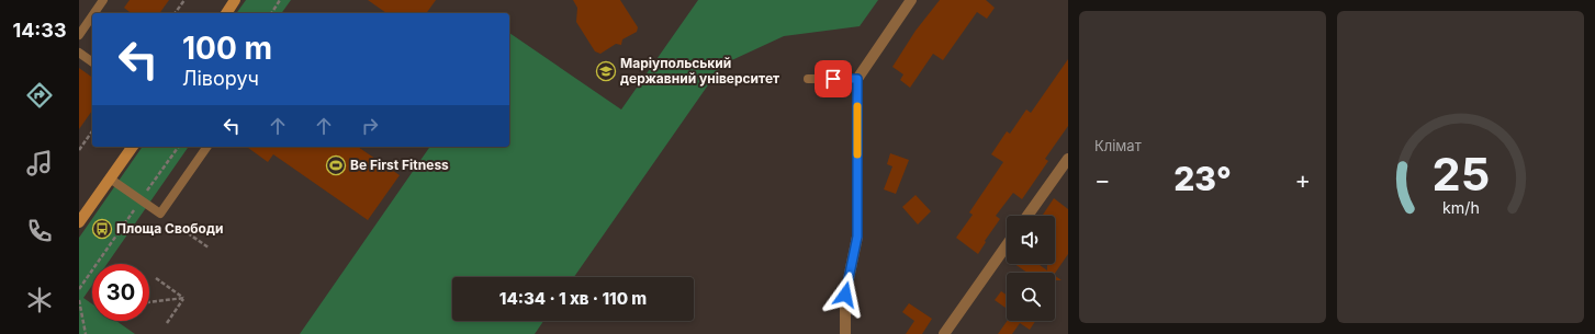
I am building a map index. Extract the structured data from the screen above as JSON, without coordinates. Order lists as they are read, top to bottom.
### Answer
{
  "places": {
    "school or university": ["Маріупольський державний університет"],
    "sports": ["Be First Fitness"],
    "bus stop": ["Площа Свободи"]
  },
  "page": {
    "tabs": "14:33",
    "tile": "Клімат",
    "turn": ["100 m", "Ліворуч"],
    "heat": ["−", "23°", "+"],
    "limit": "30",
    "trip": "14:34 · 1 хв · 110 m",
    "gauge": ["25", "km/h"]
  }
}
